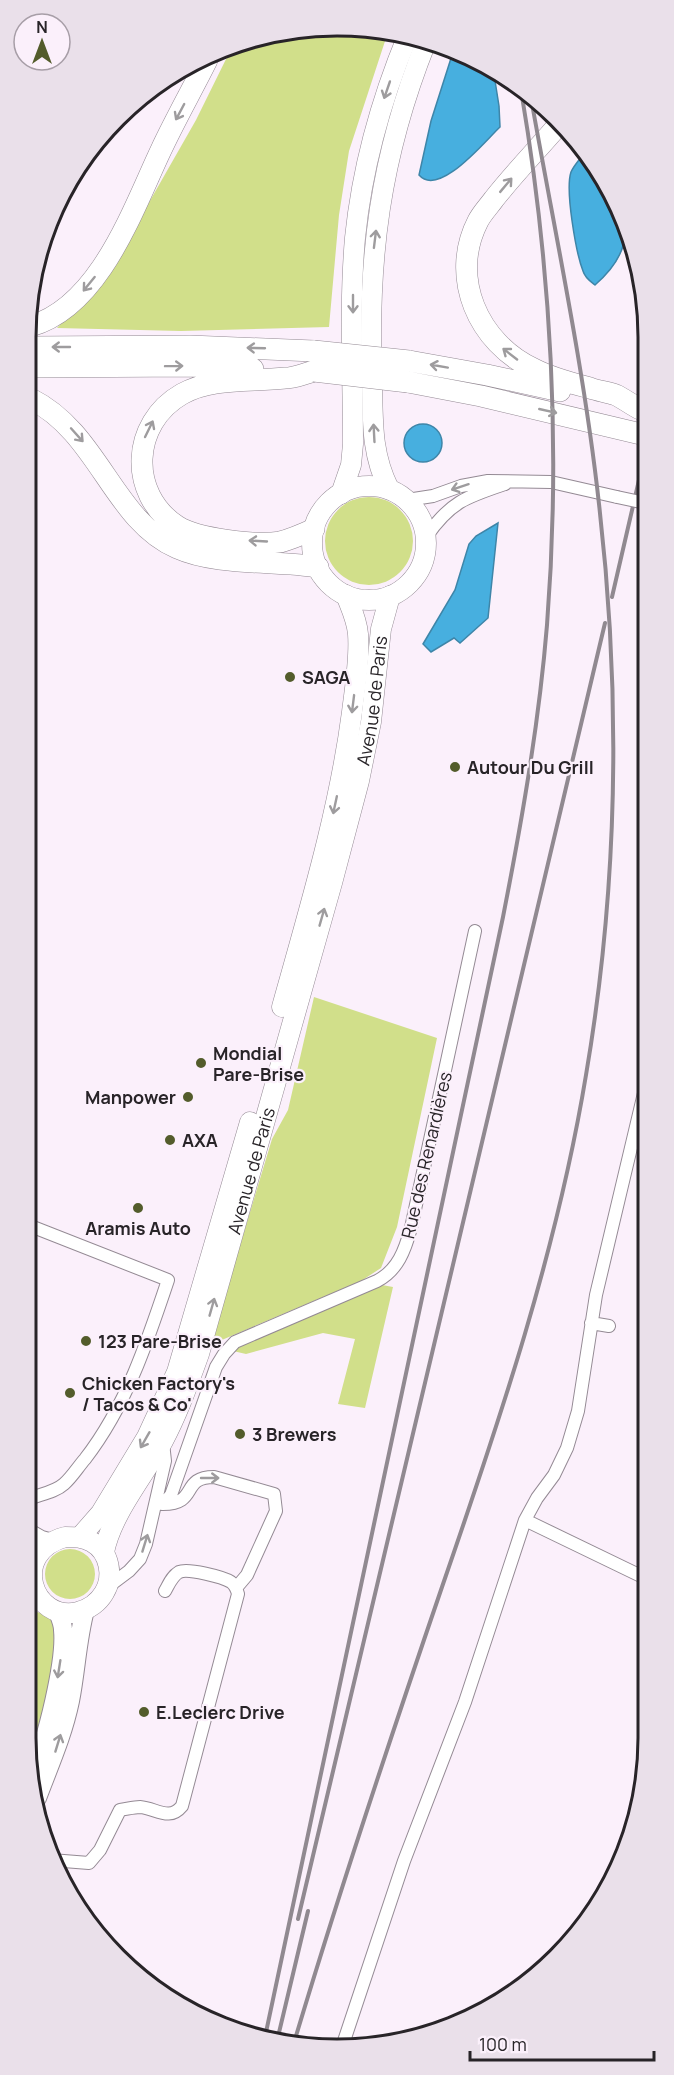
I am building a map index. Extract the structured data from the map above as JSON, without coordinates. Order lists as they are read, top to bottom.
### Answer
{
  "streets": {
    "main road": ["Avenue de Paris"],
    "street": ["Rue des Renardières"]
  },
  "crossings": [
    ["Avenue de Paris", "Rue des Renardières"]
  ],
  "places": [
    "SAGA",
    "Autour Du Grill",
    "Mondial Pare-Brise",
    "Manpower",
    "AXA",
    "Aramis Auto",
    "123 Pare-Brise",
    "Chicken Factory's / Tacos & Co'",
    "3 Brewers",
    "E.Leclerc Drive"
  ],
  "scale_bar": "100 m",
  "north": "top"
}
